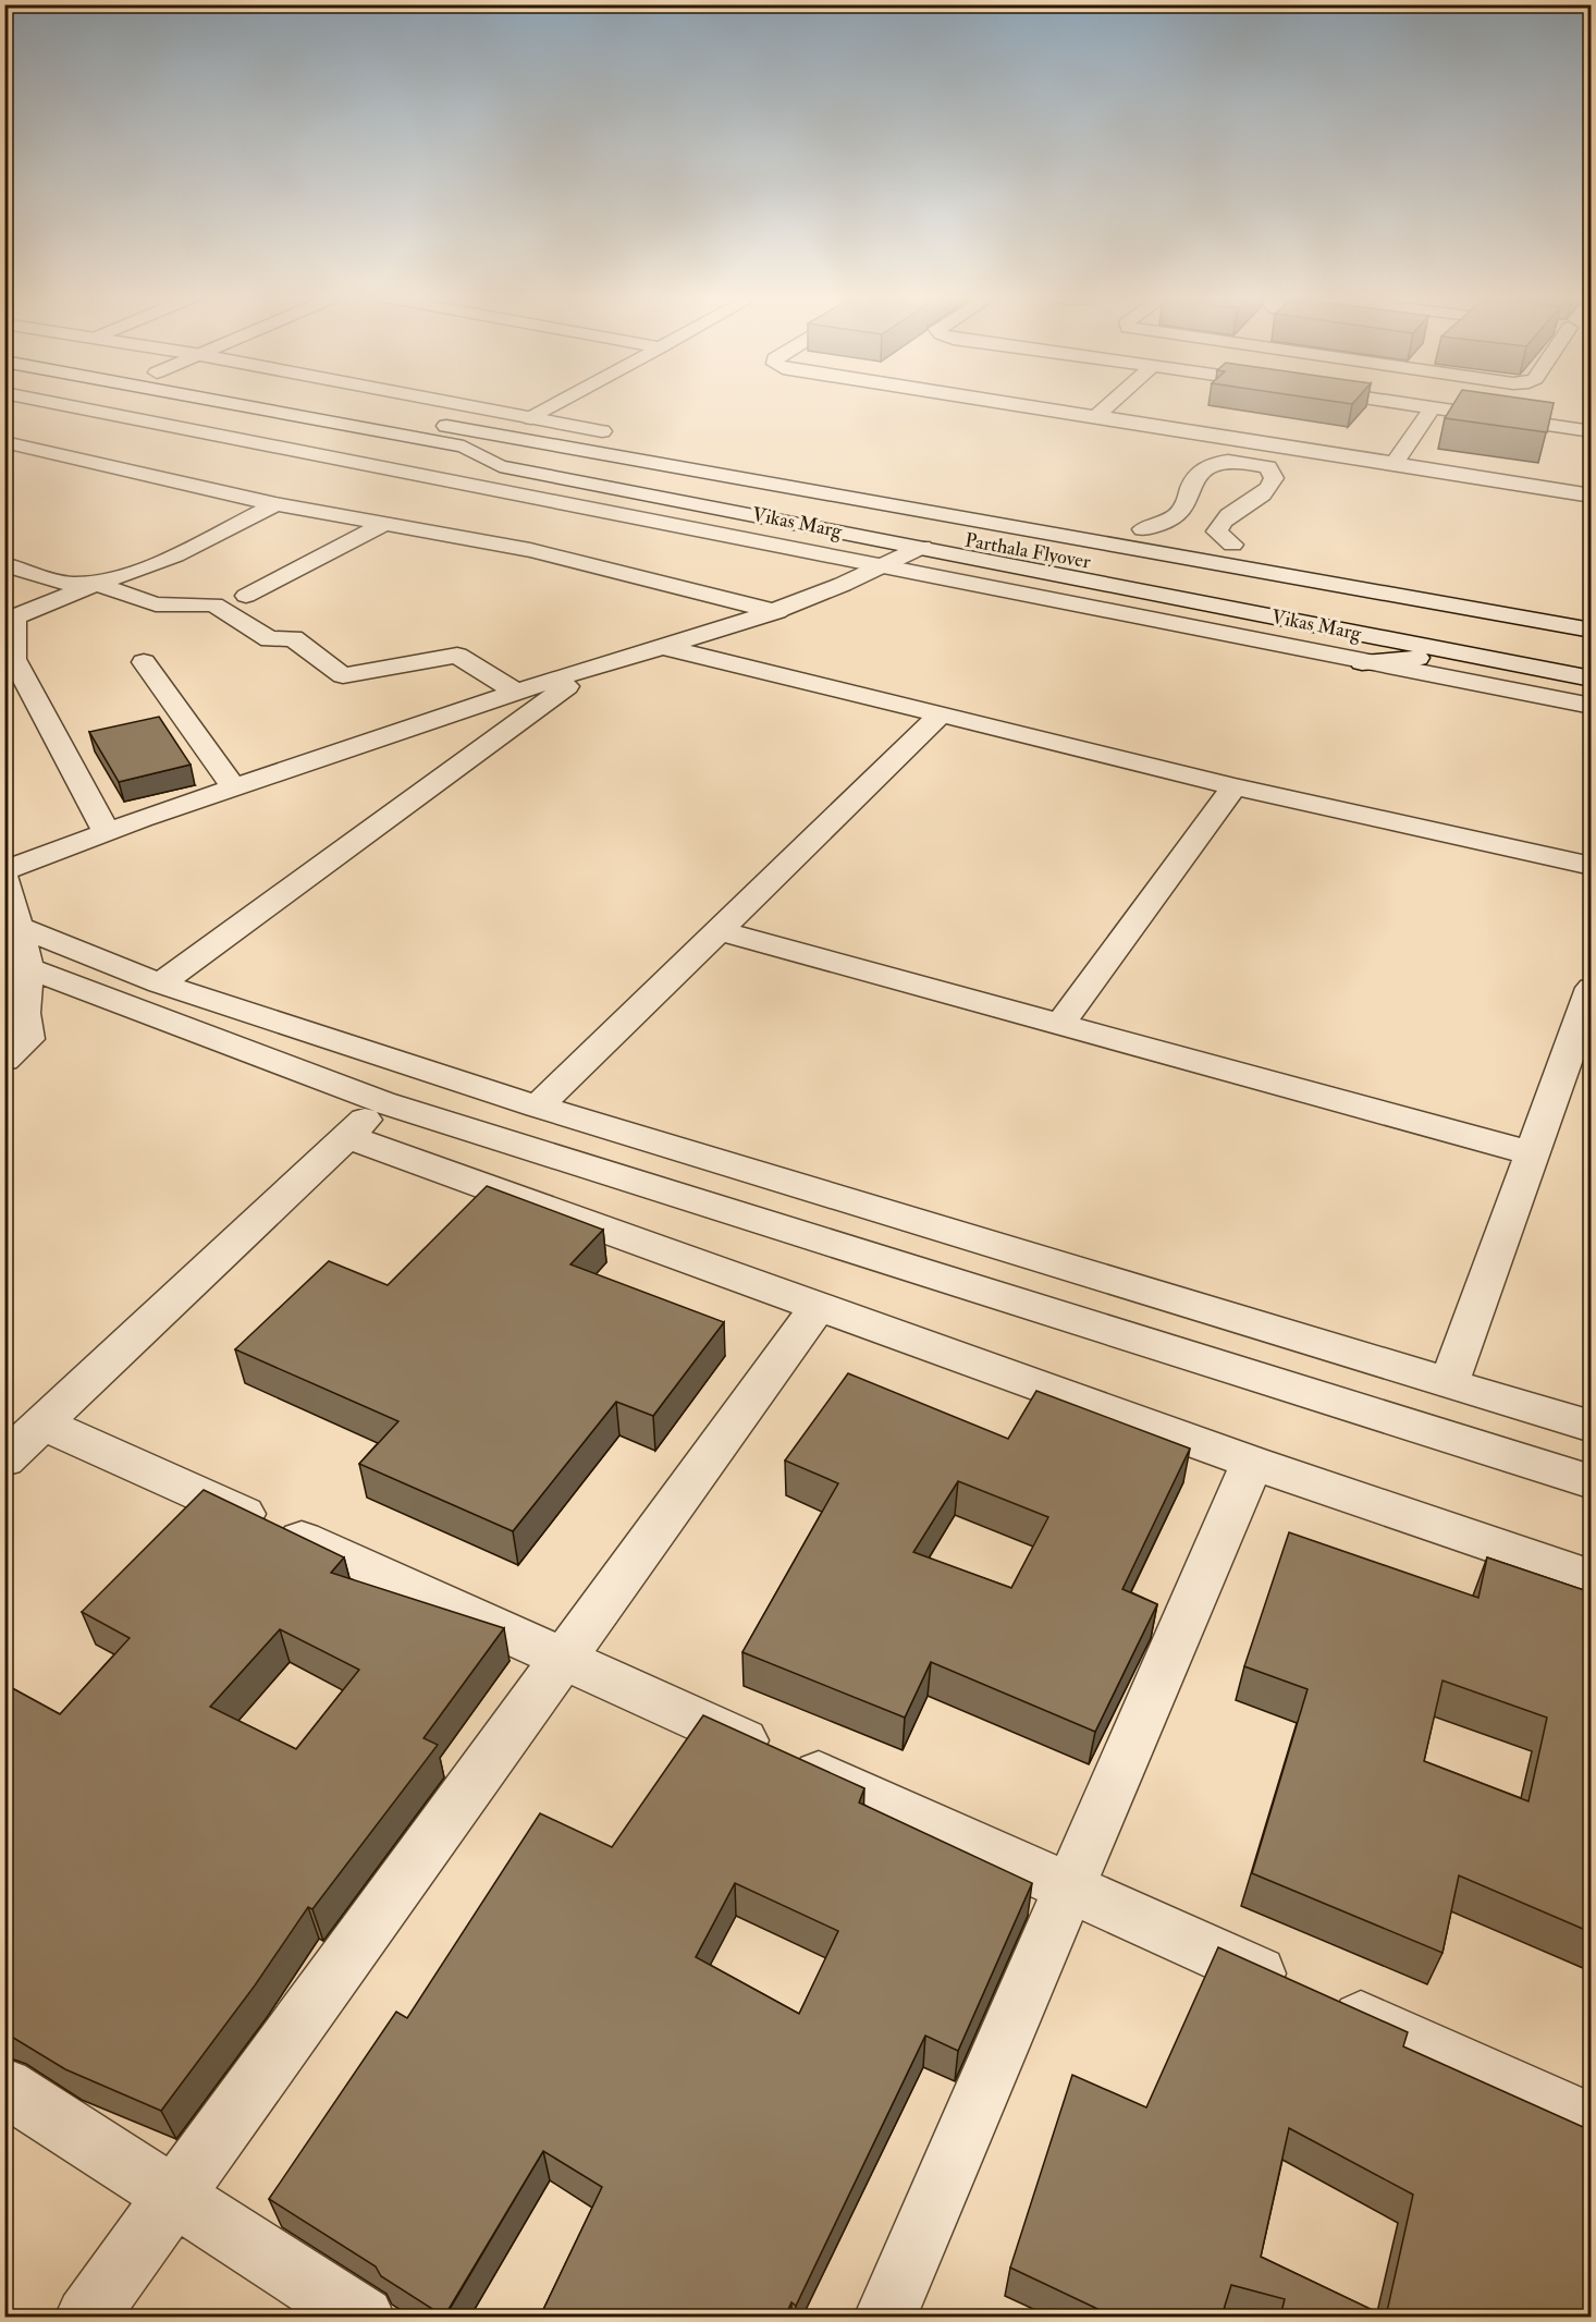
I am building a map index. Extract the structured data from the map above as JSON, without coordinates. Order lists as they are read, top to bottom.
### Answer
{
  "streets": {
    "street": ["Vikas Marg", "Parthala Flyover"]
  },
  "crossings": [
    ["Vikas Marg", "Parthala Flyover"]
  ]
}
